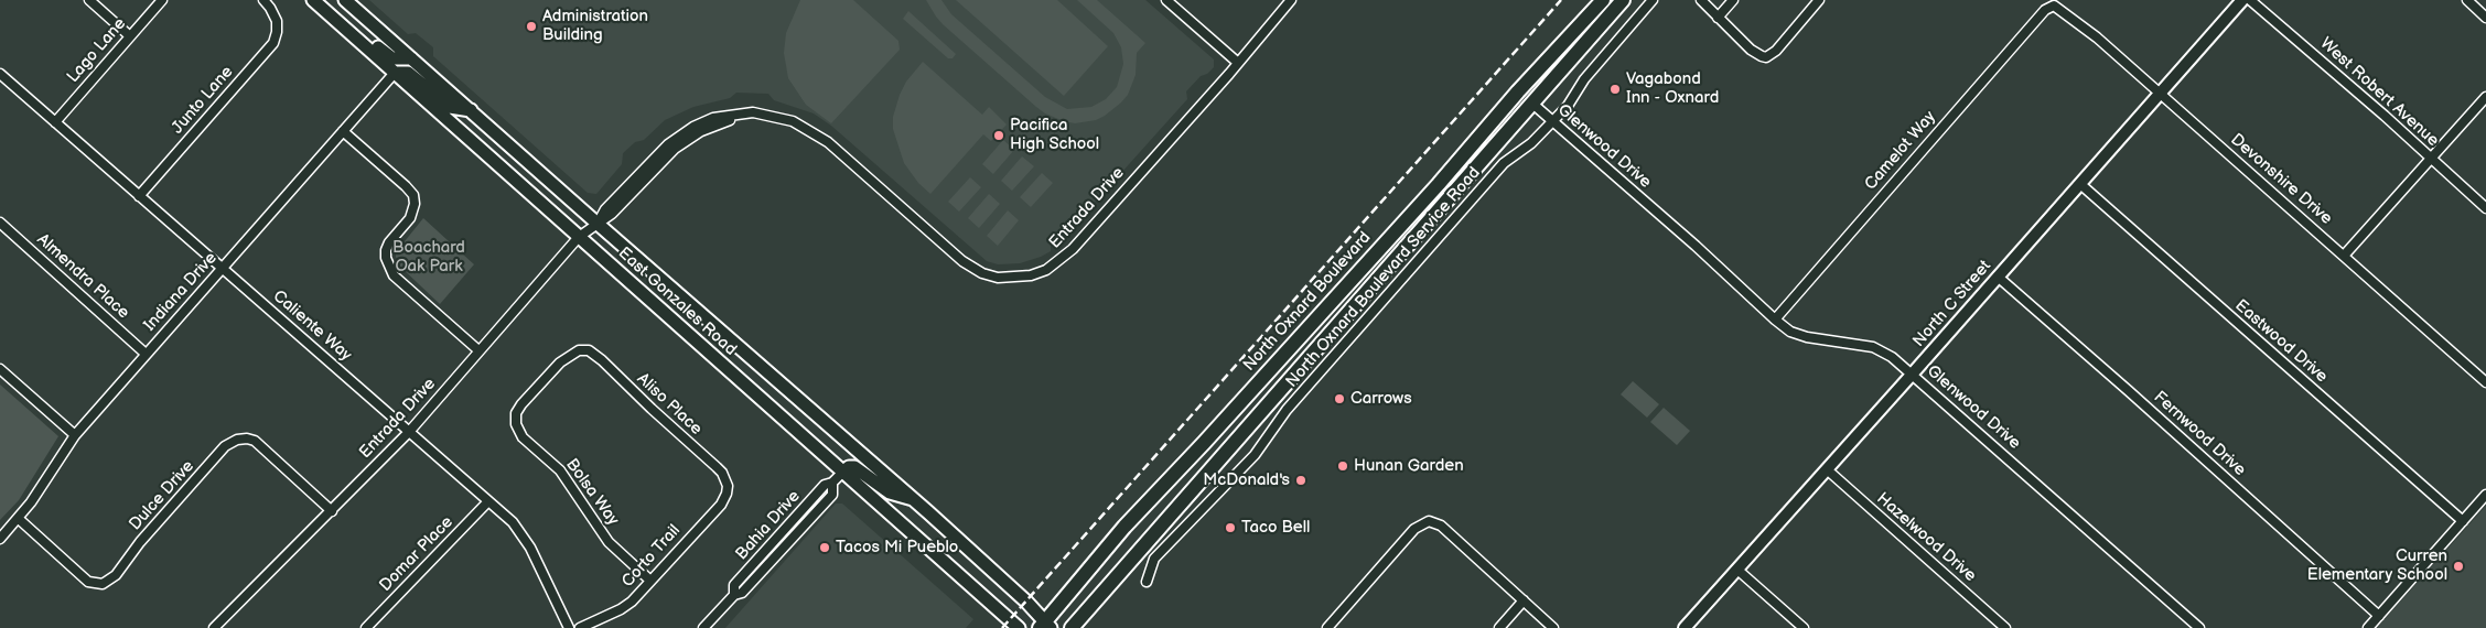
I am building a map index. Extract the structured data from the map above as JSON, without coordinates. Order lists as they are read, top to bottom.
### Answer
{
  "streets": {
    "main road": ["East Gonzales Road", "North Oxnard Boulevard"],
    "street": [
      "Lago Lane",
      "West Robert Avenue",
      "Junto Lane",
      "Glenwood Drive",
      "Camelot Way",
      "Devonshire Drive",
      "Entrada Drive",
      "Almendra Place",
      "North Oxnard Boulevard Service Road",
      "Indiana Drive",
      "North C Street",
      "Caliente Way",
      "Eastwood Drive",
      "Aliso Place",
      "Fernwood Drive",
      "Bolsa Way",
      "Dulce Drive",
      "Bahia Drive",
      "Hazelwood Drive",
      "Domar Place",
      "Corto Trail"
    ]
  },
  "crossings": [
    ["Lago Lane", "Caliente Way"],
    ["Junto Lane", "Caliente Way"],
    ["Glenwood Drive", "Camelot Way"],
    ["Glenwood Drive", "North Oxnard Boulevard Service Road"],
    ["Glenwood Drive", "North C Street"],
    ["Camelot Way", "Devonshire Drive"],
    ["Devonshire Drive", "North C Street"],
    ["Entrada Drive", "East Gonzales Road"],
    ["Entrada Drive", "Caliente Way"],
    ["Entrada Drive", "Dulce Drive"],
    ["Almendra Place", "Indiana Drive"],
    ["Indiana Drive", "East Gonzales Road"],
    ["Indiana Drive", "Caliente Way"],
    ["Indiana Drive", "Dulce Drive"],
    ["East Gonzales Road", "North Oxnard Boulevard"],
    ["East Gonzales Road", "Bahia Drive"],
    ["North C Street", "Eastwood Drive"],
    ["North C Street", "Fernwood Drive"],
    ["North C Street", "Hazelwood Drive"],
    ["Caliente Way", "Domar Place"],
    ["Aliso Place", "Bolsa Way"],
    ["Aliso Place", "Corto Trail"],
    ["Bolsa Way", "Corto Trail"]
  ],
  "parks": ["Boachard Oak Park"],
  "places": [
    "Administration Building",
    "Vagabond Inn - Oxnard",
    "Pacifica High School",
    "Carrows",
    "Hunan Garden",
    "McDonald's",
    "Taco Bell",
    "Tacos Mi Pueblo",
    "Curren Elementary School"
  ]
}
